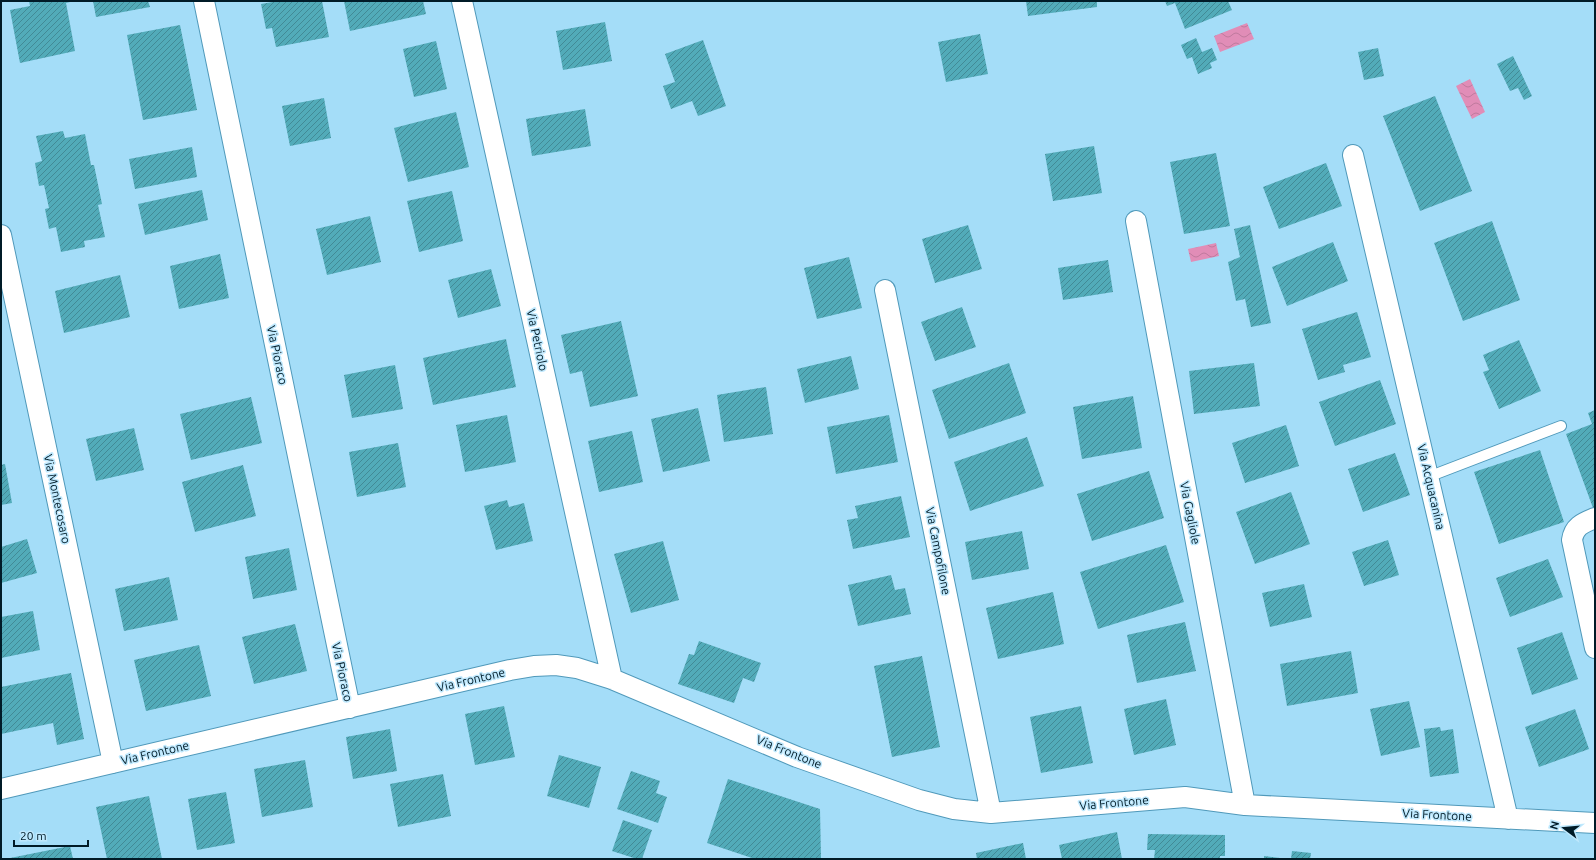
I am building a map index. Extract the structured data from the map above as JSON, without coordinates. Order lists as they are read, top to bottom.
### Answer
{
  "streets": {
    "street": [
      "Via Petriolo",
      "Via Pioraco",
      "Via Acquacanina",
      "Via Montecosaro",
      "Via Gagliole",
      "Via Campofilone",
      "Via Frontone"
    ]
  },
  "crossings": [
    ["Via Petriolo", "Via Frontone"],
    ["Via Pioraco", "Via Frontone"],
    ["Via Acquacanina", "Via Frontone"],
    ["Via Montecosaro", "Via Frontone"],
    ["Via Gagliole", "Via Frontone"],
    ["Via Campofilone", "Via Frontone"]
  ],
  "scale_bar": "20 m",
  "north": "left"
}
